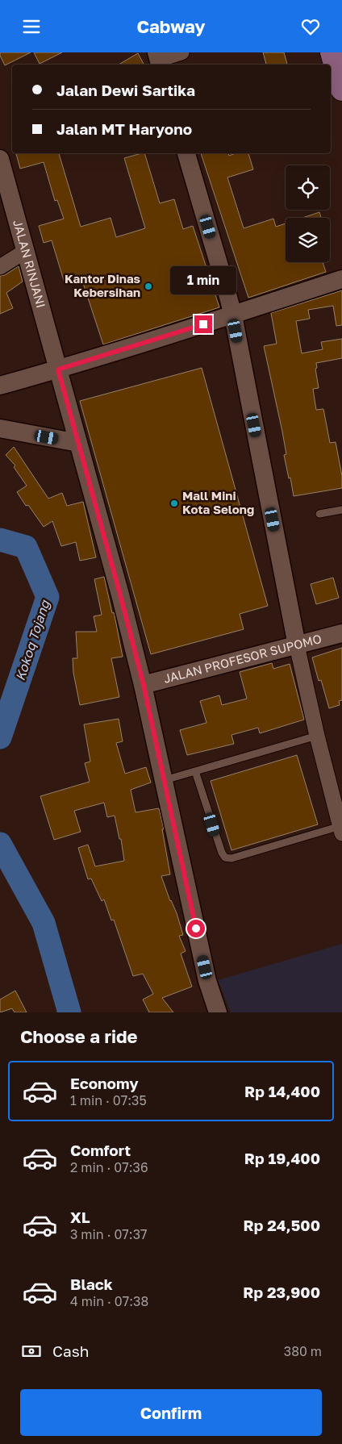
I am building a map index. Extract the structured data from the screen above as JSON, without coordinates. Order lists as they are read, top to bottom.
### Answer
{
  "streets": {
    "street": ["JALAN RINJANI", "JALAN PROFESOR SUPOMO"]
  },
  "crossings": [
    ["JALAN RINJANI", "JALAN PROFESOR SUPOMO"]
  ],
  "water": ["Kokoq Tojang"],
  "places": ["Kantor Dinas Kebersihan", "Mall Mini Kota Selong"],
  "page": {
    "header": "Cabway",
    "banner": ["Jalan Dewi Sartika", "Jalan MT Haryono"],
    "bubble": "1 min",
    "heading": "Choose a ride",
    "list": [
      {
        "name": "Economy",
        "note": "1 min · 07:35",
        "value": "Rp 14,400"
      },
      {
        "name": "Comfort",
        "note": "2 min · 07:36",
        "value": "Rp 19,400"
      },
      {
        "name": "XL",
        "note": "3 min · 07:37",
        "value": "Rp 24,500"
      },
      {
        "name": "Black",
        "note": "4 min · 07:38",
        "value": "Rp 23,900"
      }
    ],
    "pay": ["Cash", "380 m"],
    "buttons": "Confirm"
  }
}
